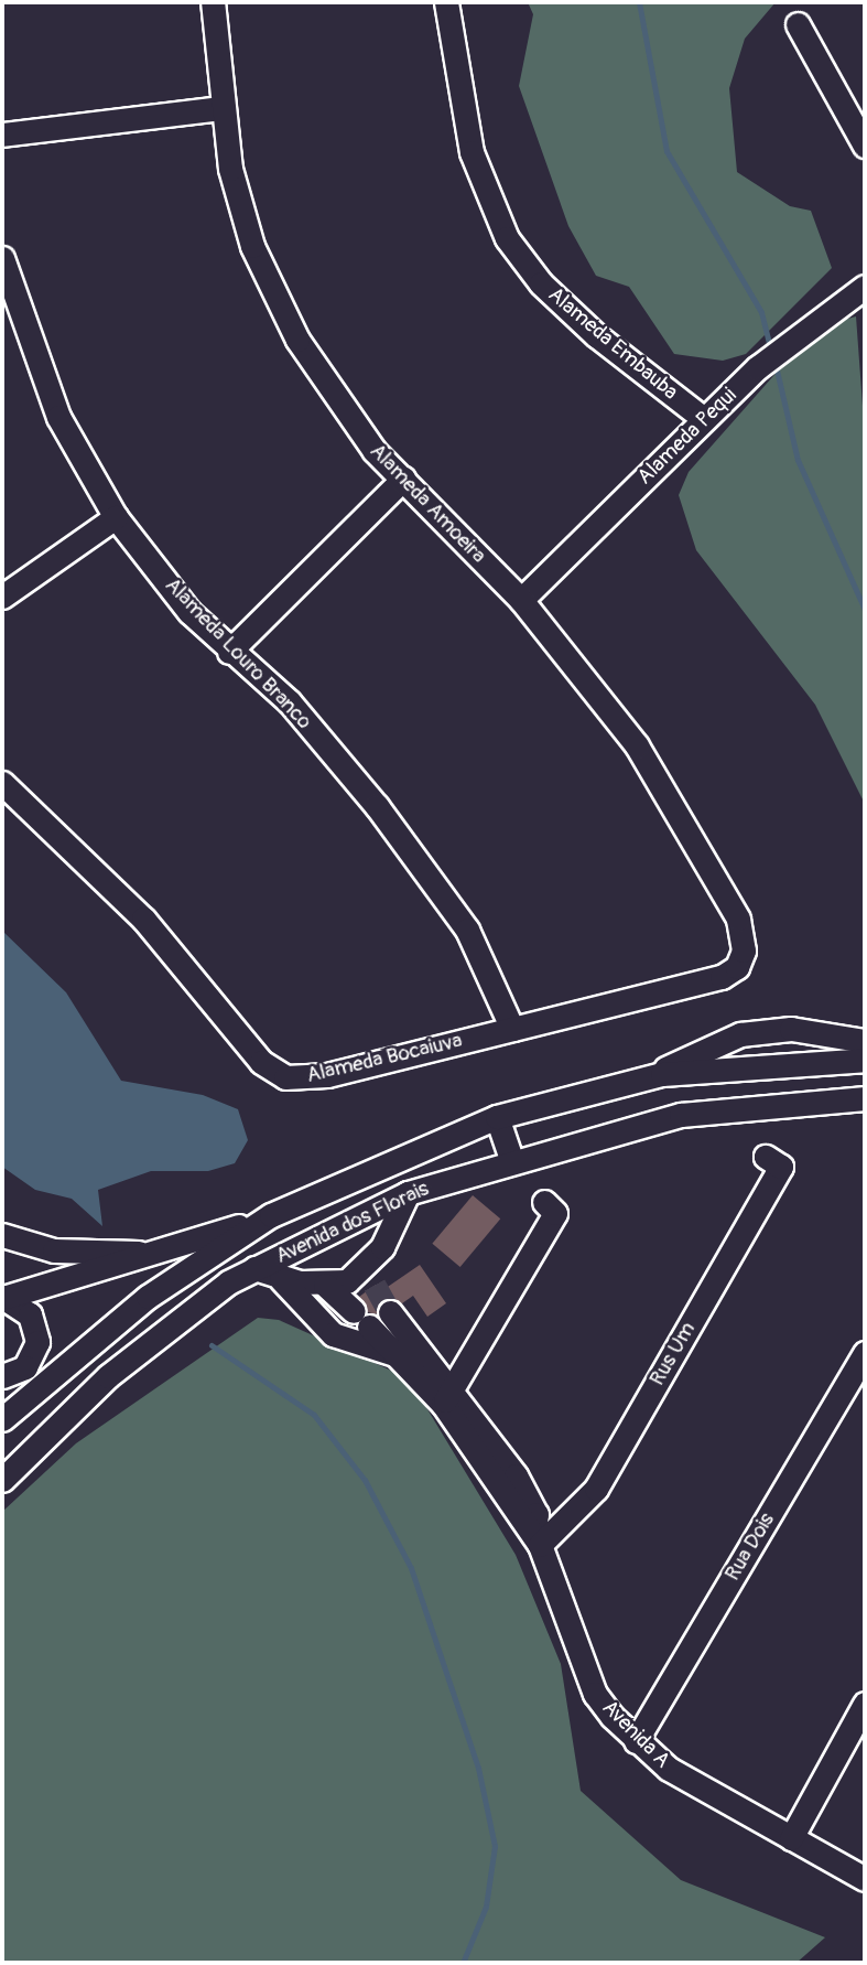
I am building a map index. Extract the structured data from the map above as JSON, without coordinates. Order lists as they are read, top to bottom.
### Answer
{
  "streets": {
    "street": [
      "Alameda Embauba",
      "Alameda Pequi",
      "Alameda Amoeira",
      "Alameda Louro Branco",
      "Alameda Bocaiuva",
      "Avenida dos Florais",
      "Rus Um",
      "Rua Dois",
      "Avenida A"
    ]
  },
  "crossings": [
    ["Alameda Embauba", "Alameda Pequi"],
    ["Alameda Pequi", "Alameda Amoeira"],
    ["Alameda Amoeira", "Alameda Bocaiuva"],
    ["Alameda Louro Branco", "Alameda Bocaiuva"],
    ["Rus Um", "Avenida A"],
    ["Rua Dois", "Avenida A"]
  ]
}
